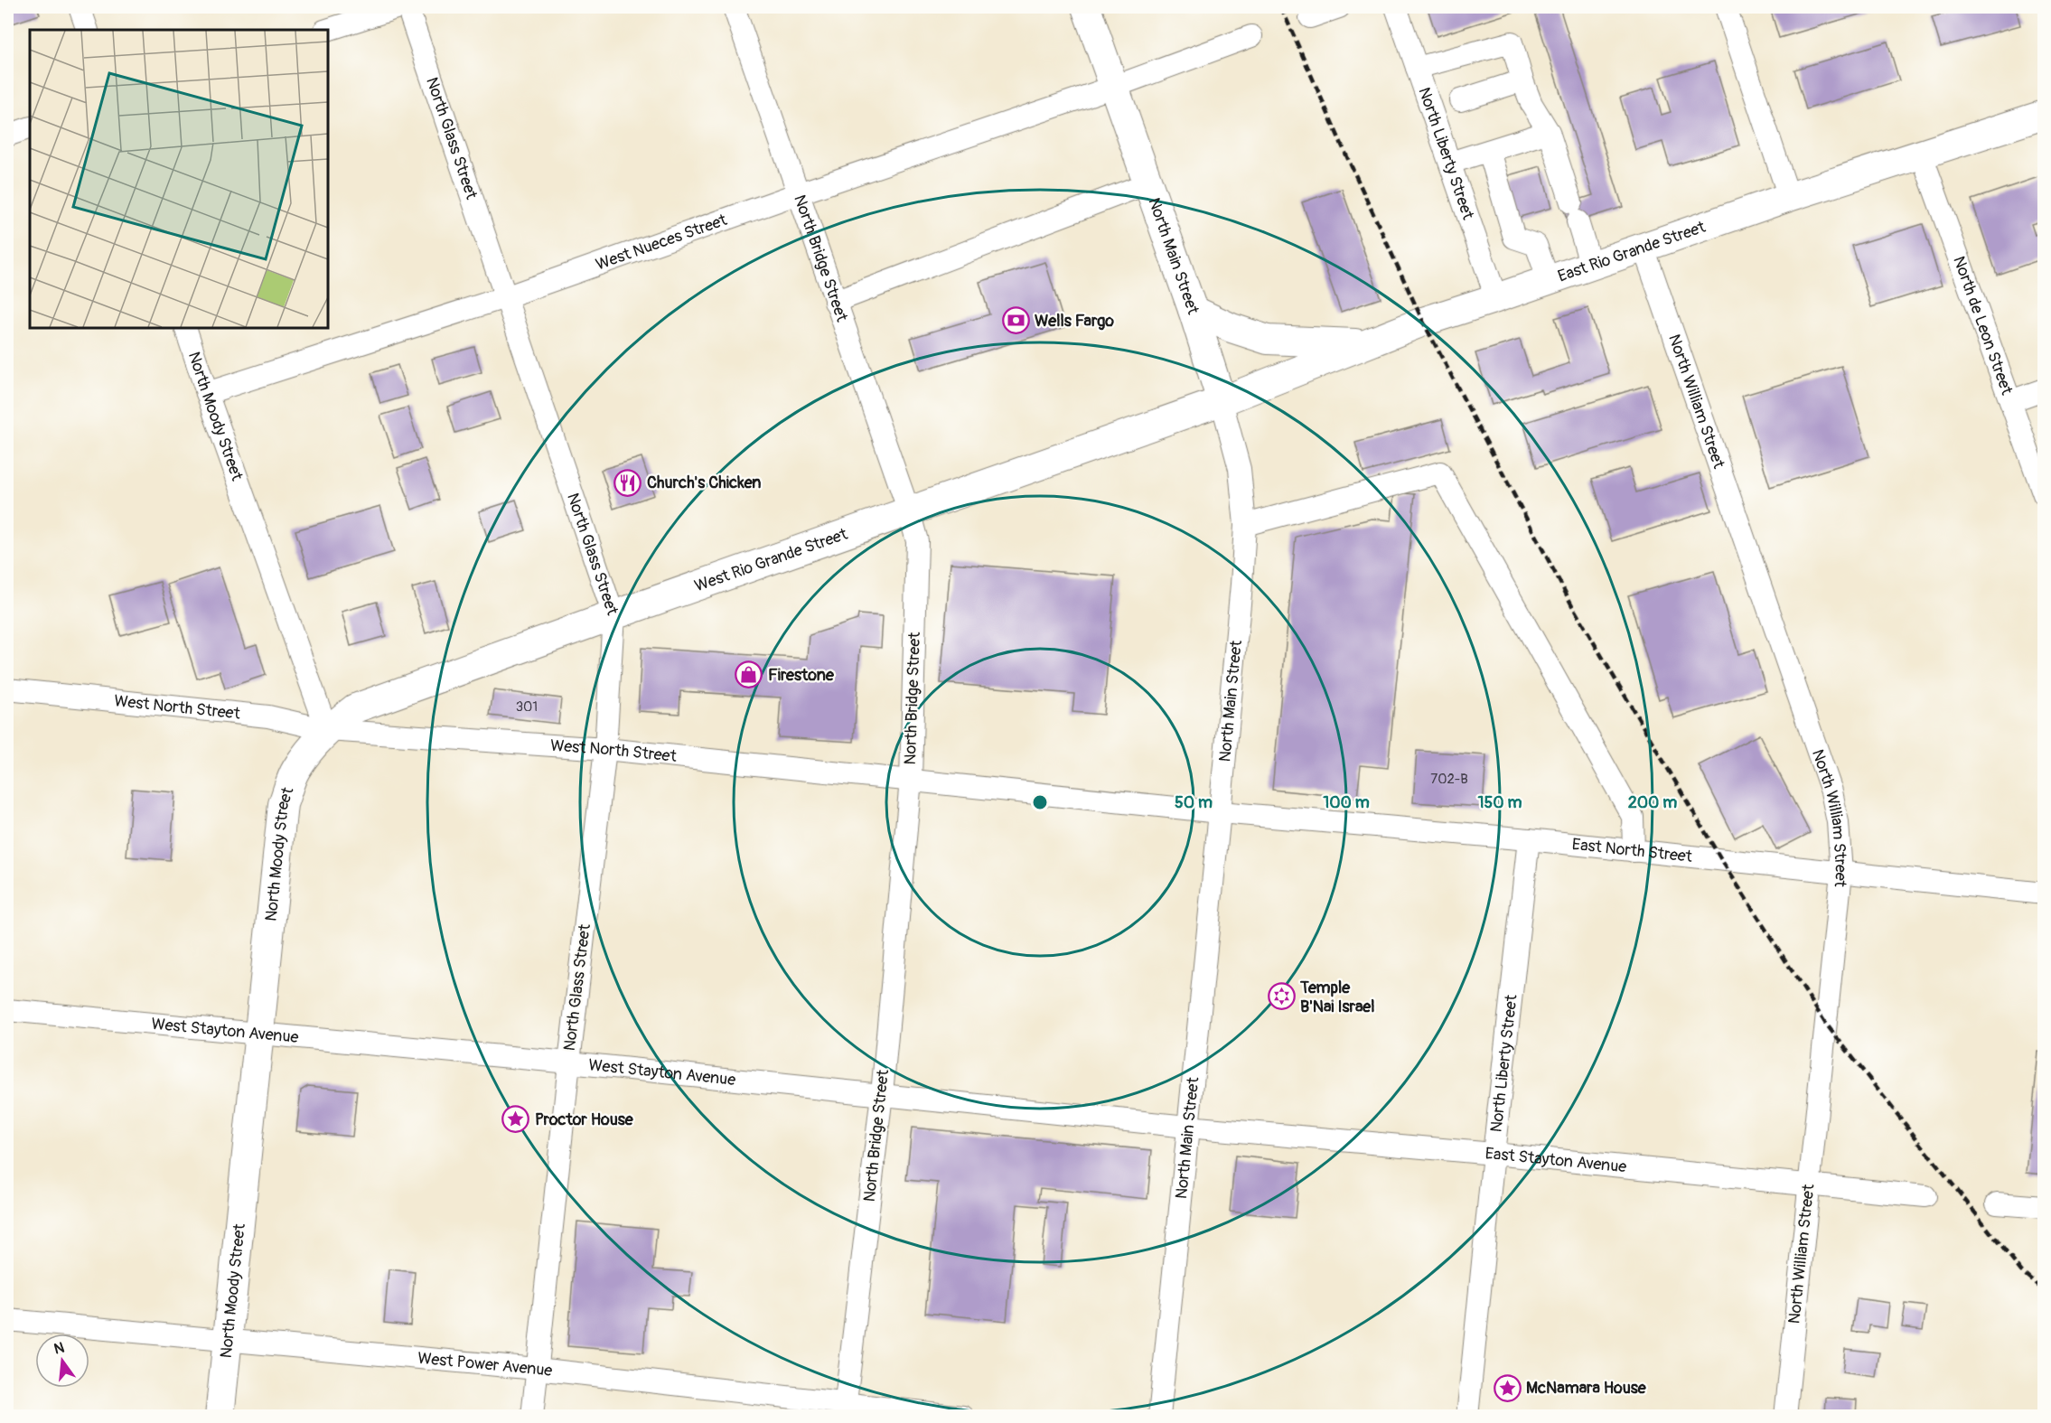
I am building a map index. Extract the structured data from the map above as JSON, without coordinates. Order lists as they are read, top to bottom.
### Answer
{
  "streets": {
    "main road": [
      "East Rio Grande Street",
      "North Main Street",
      "North Moody Street",
      "West Rio Grande Street"
    ],
    "street": [
      "North Glass Street",
      "North Liberty Street",
      "West Nueces Street",
      "North Bridge Street",
      "North de Leon Street",
      "North William Street",
      "West North Street",
      "East North Street",
      "West Stayton Avenue",
      "East Stayton Avenue",
      "West Power Avenue"
    ]
  },
  "crossings": [
    ["North Glass Street", "West Nueces Street"],
    ["North Glass Street", "West Rio Grande Street"],
    ["North Glass Street", "West North Street"],
    ["North Glass Street", "West Stayton Avenue"],
    ["North Glass Street", "West Power Avenue"],
    ["North Liberty Street", "East Rio Grande Street"],
    ["North Liberty Street", "East North Street"],
    ["North Liberty Street", "East Stayton Avenue"],
    ["West Nueces Street", "North Main Street"],
    ["West Nueces Street", "North Bridge Street"],
    ["West Nueces Street", "North Moody Street"],
    ["East Rio Grande Street", "North Main Street"],
    ["East Rio Grande Street", "North de Leon Street"],
    ["East Rio Grande Street", "North William Street"],
    ["East Rio Grande Street", "West Rio Grande Street"],
    ["North Main Street", "West Rio Grande Street"],
    ["North Main Street", "West North Street"],
    ["North Main Street", "East North Street"],
    ["North Main Street", "West Stayton Avenue"],
    ["North Main Street", "East Stayton Avenue"],
    ["North Bridge Street", "West Rio Grande Street"],
    ["North Bridge Street", "West North Street"],
    ["North Bridge Street", "West Stayton Avenue"],
    ["North Bridge Street", "West Power Avenue"],
    ["North William Street", "East North Street"],
    ["North William Street", "East Stayton Avenue"],
    ["North Moody Street", "West Rio Grande Street"],
    ["North Moody Street", "West North Street"],
    ["North Moody Street", "West Stayton Avenue"],
    ["North Moody Street", "West Power Avenue"],
    ["West Rio Grande Street", "West North Street"],
    ["West North Street", "East North Street"],
    ["West Stayton Avenue", "East Stayton Avenue"]
  ],
  "places": {
    "bank": ["Wells Fargo"],
    "restaurant": ["Church's Chicken"],
    "shop": ["Firestone"],
    "synagogue": ["Temple B'Nai Israel"],
    "place": ["Proctor House", "McNamara House"]
  },
  "house_numbers": ["301", "702-B"],
  "north": "top",
  "rings": [
    "50 m",
    "100 m",
    "150 m",
    "200 m"
  ]
}
